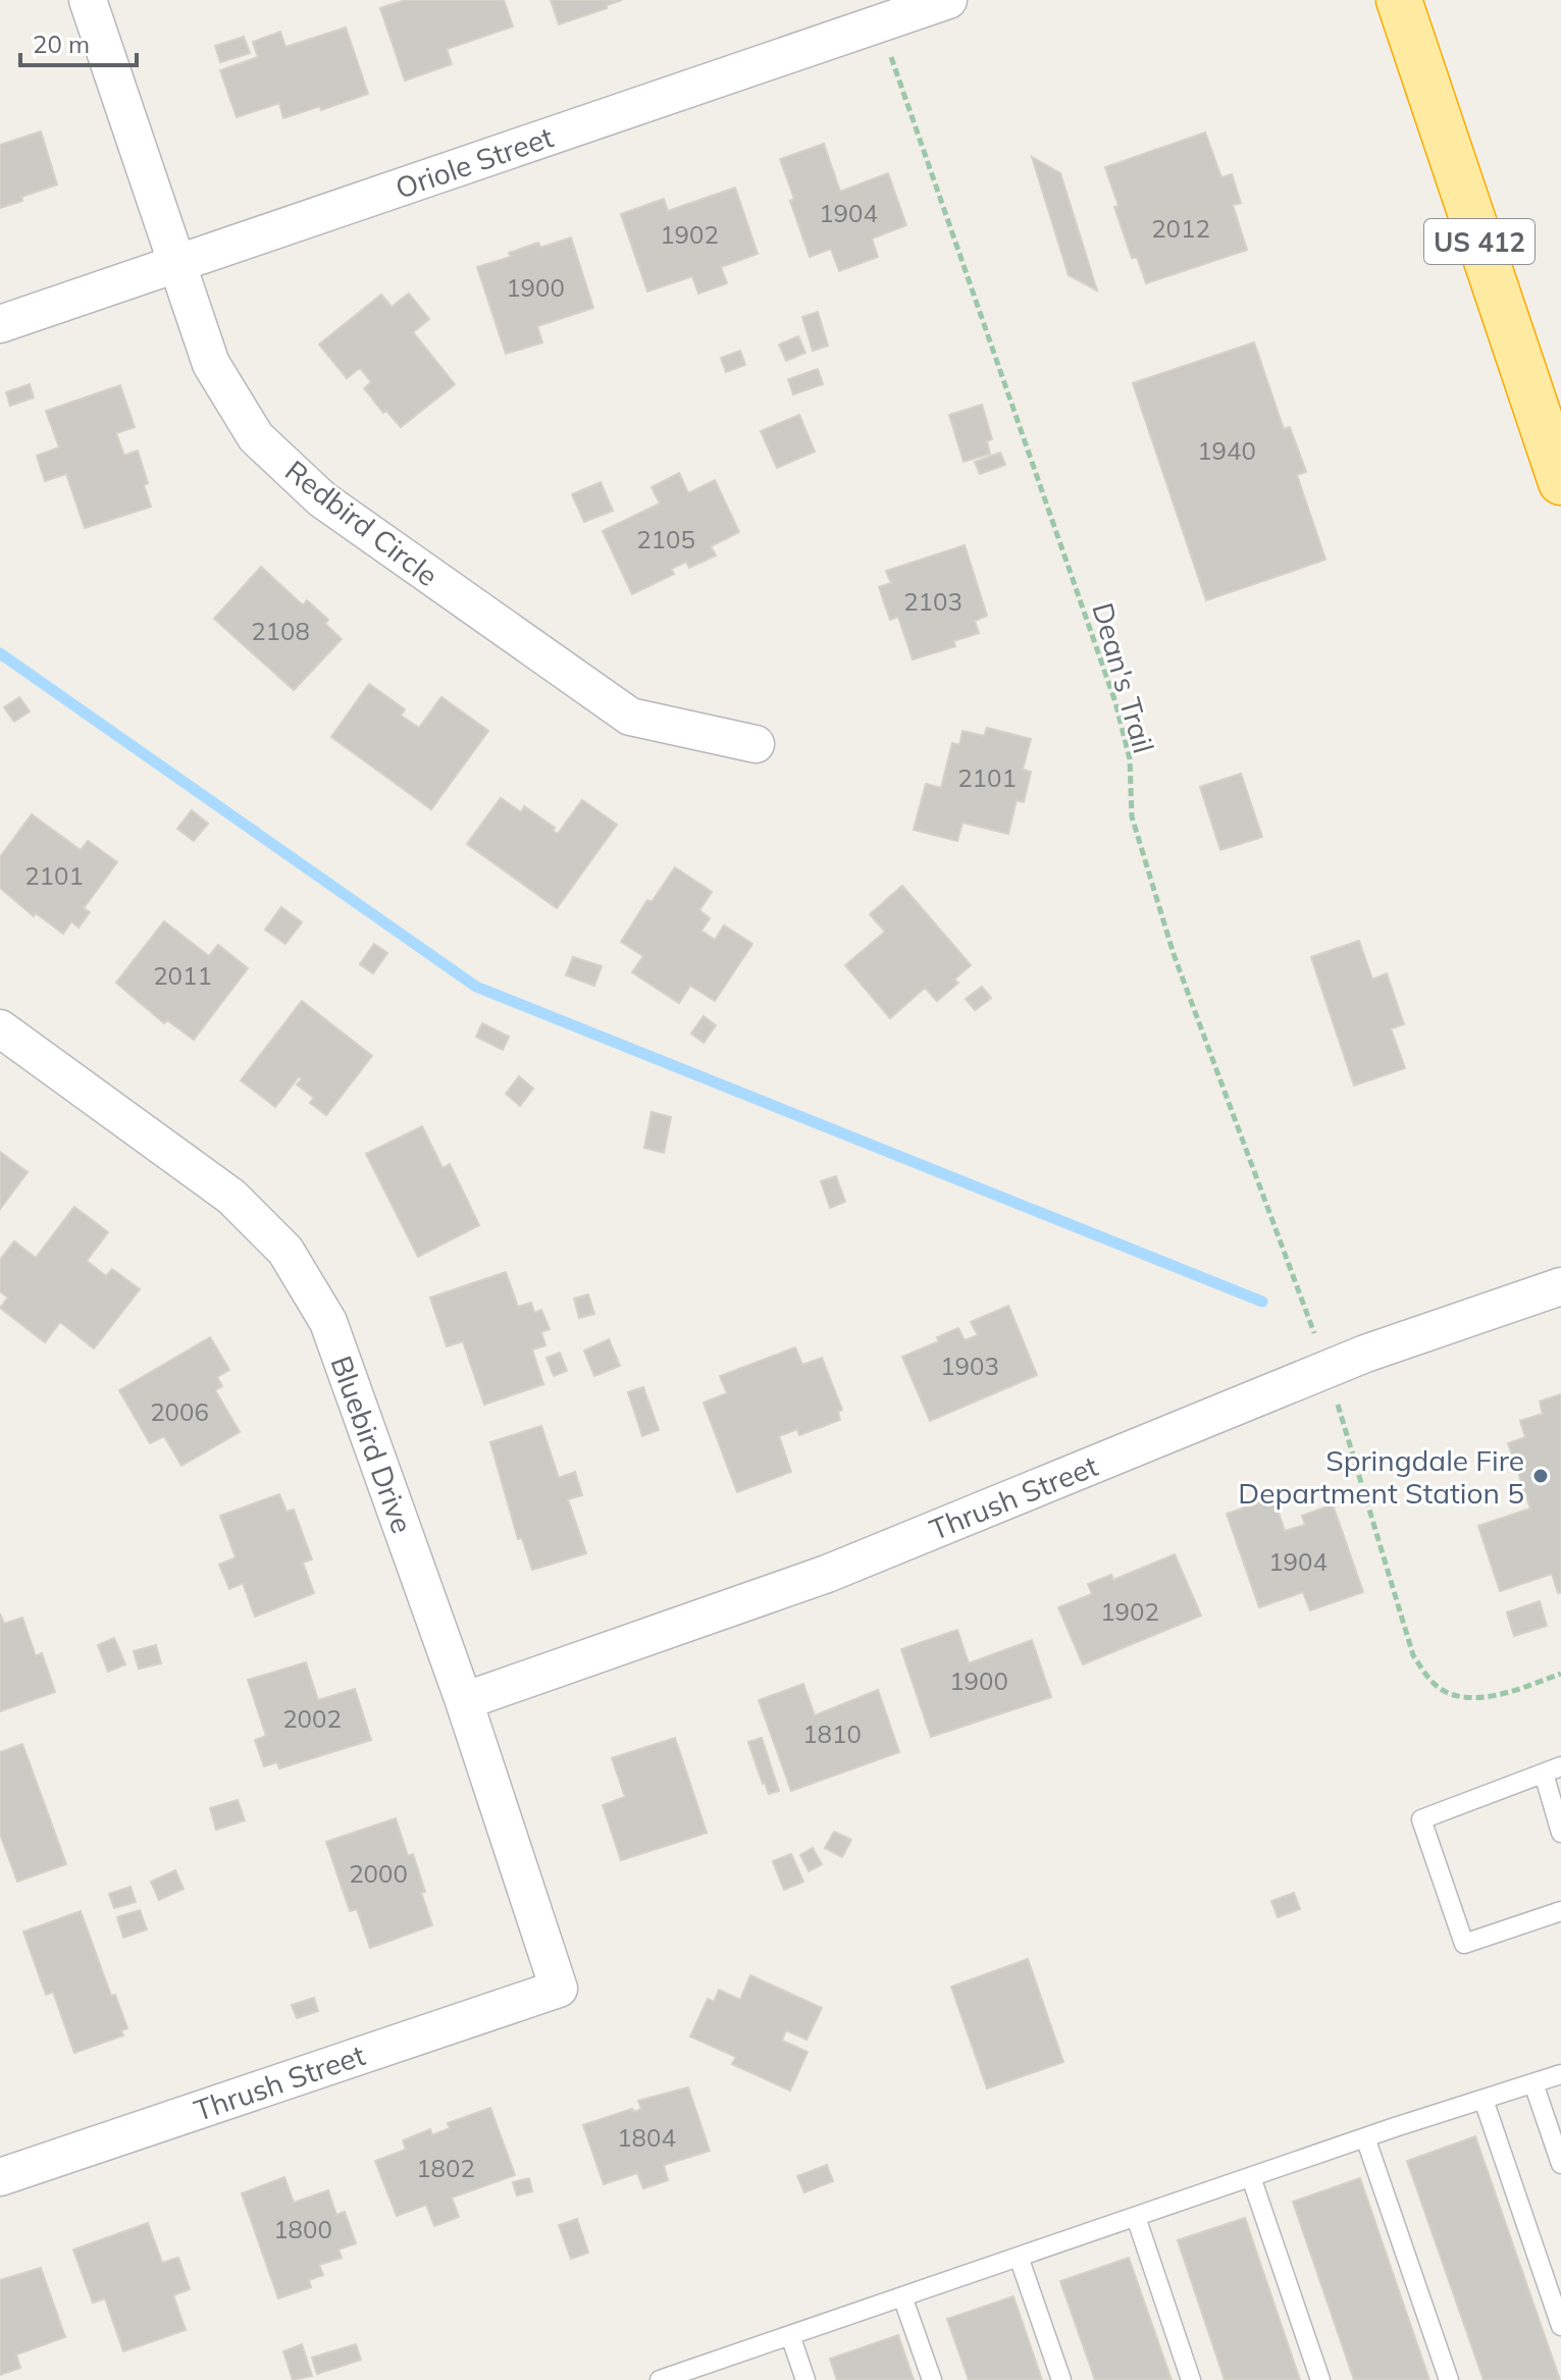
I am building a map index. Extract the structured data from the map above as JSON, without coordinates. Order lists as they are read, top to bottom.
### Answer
{
  "streets": {
    "highway": ["US 412"],
    "street": [
      "Oriole Street",
      "Redbird Circle",
      "Bluebird Drive",
      "Thrush Street"
    ],
    "path": ["Dean's Trail"]
  },
  "crossings": [
    ["Oriole Street", "Redbird Circle"],
    ["Oriole Street", "Dean's Trail"],
    ["Bluebird Drive", "Thrush Street"]
  ],
  "places": ["Springdale Fire Department Station 5"],
  "house_numbers": [
    "1904",
    "2012",
    "1902",
    "1900",
    "1940",
    "2105",
    "2103",
    "2108",
    "2101",
    "2101",
    "2011",
    "1903",
    "2006",
    "1904",
    "1902",
    "1900",
    "2002",
    "1810",
    "2000",
    "1804",
    "1802",
    "1800"
  ],
  "scale_bar": "20 m"
}
